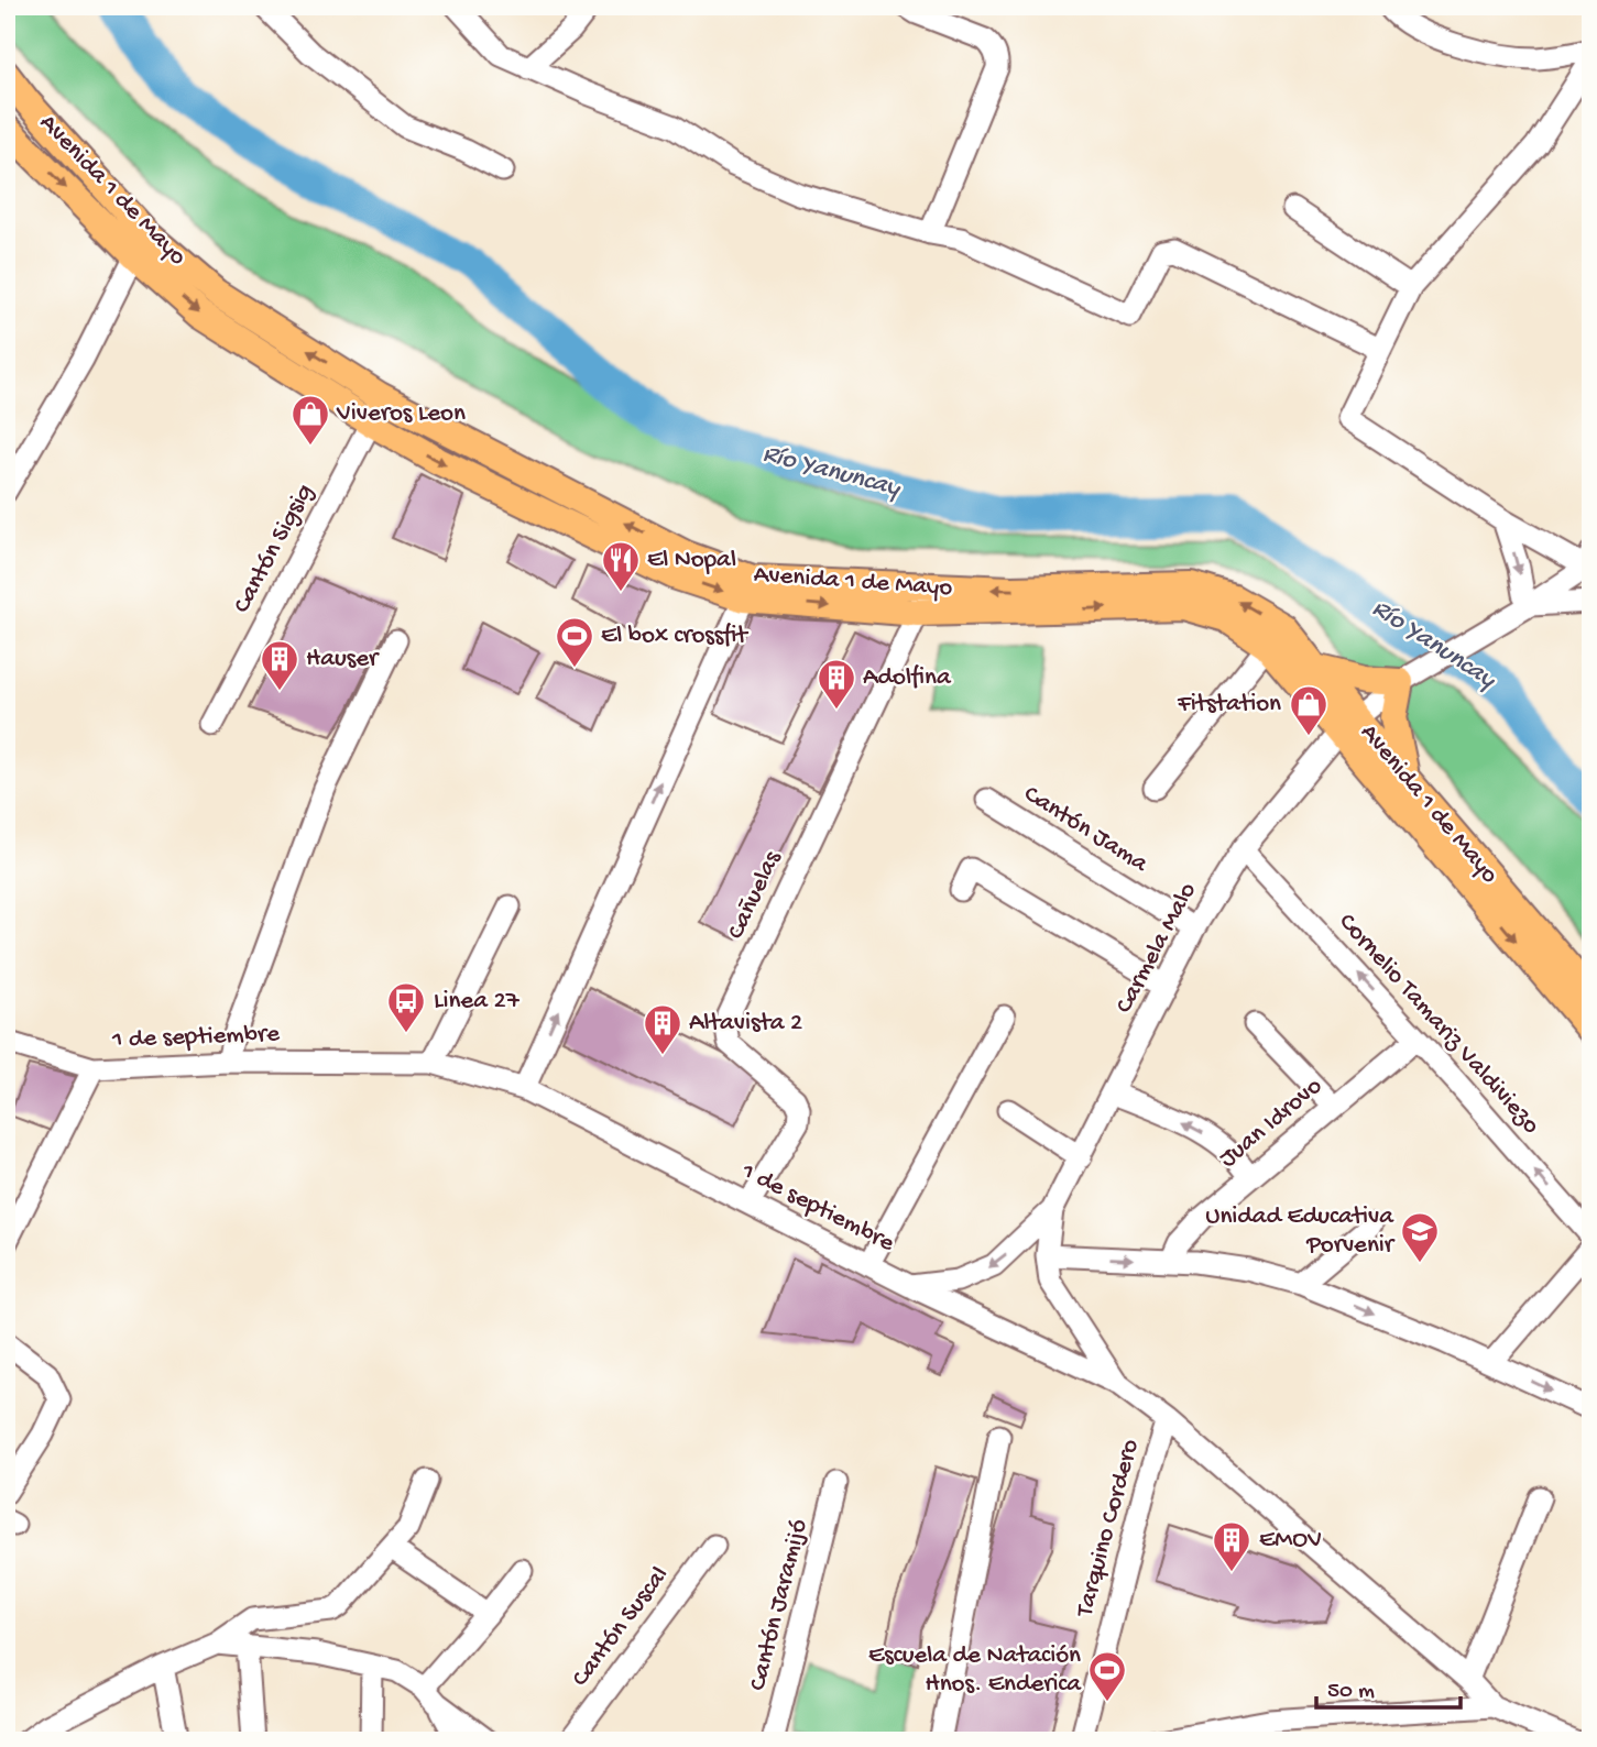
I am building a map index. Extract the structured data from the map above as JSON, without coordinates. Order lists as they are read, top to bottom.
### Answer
{
  "streets": {
    "main road": ["Avenida 1 de Mayo"],
    "street": [
      "Cantón Sigsig",
      "Cantón Jama",
      "Cañuelas",
      "Carmela Malo",
      "Cornelio Tamariz Valdiviezo",
      "1 de septiembre",
      "Juan Idrovo",
      "Tarquino Cordero",
      "Cantón Jaramijó",
      "Cantón Suscal"
    ]
  },
  "crossings": [
    ["Avenida 1 de Mayo", "Cantón Sigsig"],
    ["Avenida 1 de Mayo", "Cañuelas"],
    ["Avenida 1 de Mayo", "Carmela Malo"],
    ["Cantón Jama", "Carmela Malo"],
    ["Cañuelas", "1 de septiembre"],
    ["Carmela Malo", "Cornelio Tamariz Valdiviezo"],
    ["Carmela Malo", "1 de septiembre"],
    ["Cornelio Tamariz Valdiviezo", "Juan Idrovo"],
    ["1 de septiembre", "Tarquino Cordero"]
  ],
  "one_way": ["Cornelio Tamariz Valdiviezo"],
  "water": ["Río Yanuncay"],
  "places": {
    "shop": ["Viveros Leon", "Fitstation"],
    "restaurant": ["El Nopal"],
    "sports": ["El box crossfit", "Escuela de Natación Hnos. Enderica"],
    "building": [
      "Hauser",
      "Adolfina",
      "Altavista 2",
      "EMOV"
    ],
    "bus stop": ["Linea 27"],
    "school or university": ["Unidad Educativa Porvenir"]
  },
  "scale_bar": "50 m"
}
